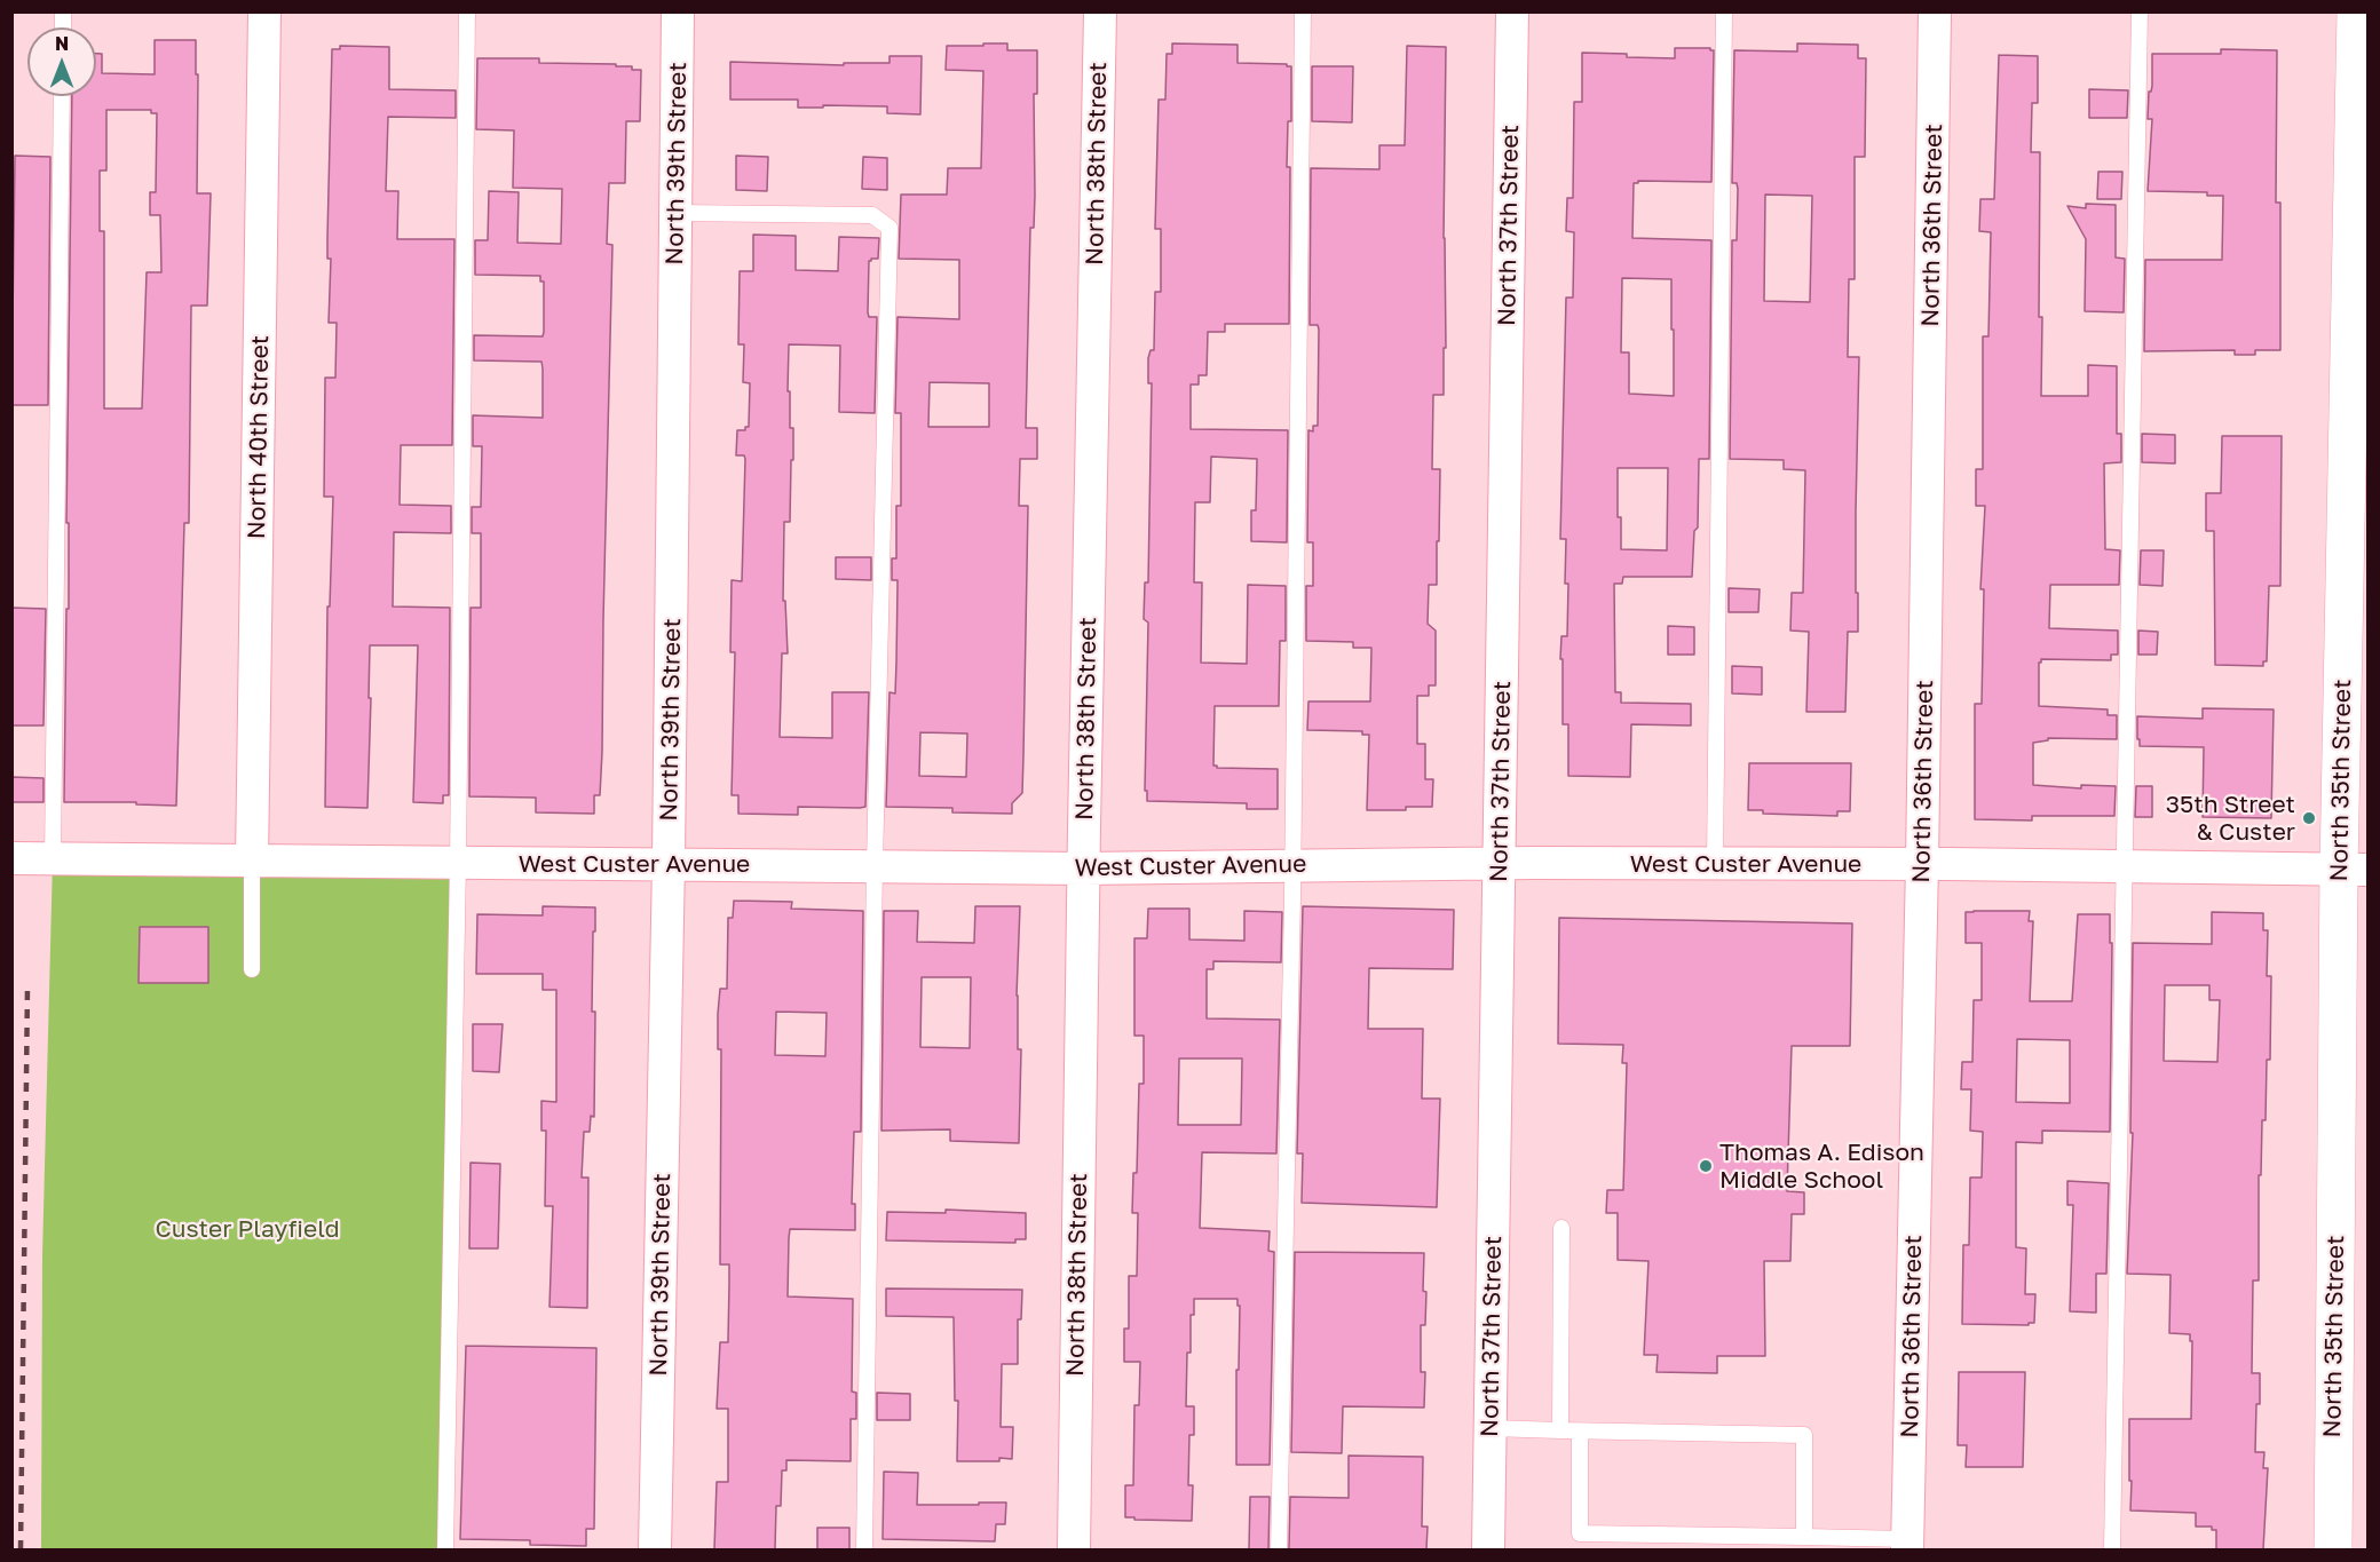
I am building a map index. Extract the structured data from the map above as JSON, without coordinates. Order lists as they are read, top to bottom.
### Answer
{
  "streets": {
    "street": [
      "North 39th Street",
      "North 38th Street",
      "North 37th Street",
      "North 36th Street",
      "North 40th Street",
      "North 35th Street",
      "West Custer Avenue"
    ]
  },
  "crossings": [
    ["North 39th Street", "West Custer Avenue"],
    ["North 38th Street", "West Custer Avenue"],
    ["North 37th Street", "West Custer Avenue"],
    ["North 36th Street", "West Custer Avenue"],
    ["North 40th Street", "West Custer Avenue"],
    ["North 35th Street", "West Custer Avenue"]
  ],
  "parks": ["Custer Playfield"],
  "places": ["35th Street & Custer", "Thomas A. Edison Middle School"],
  "north": "top"
}
